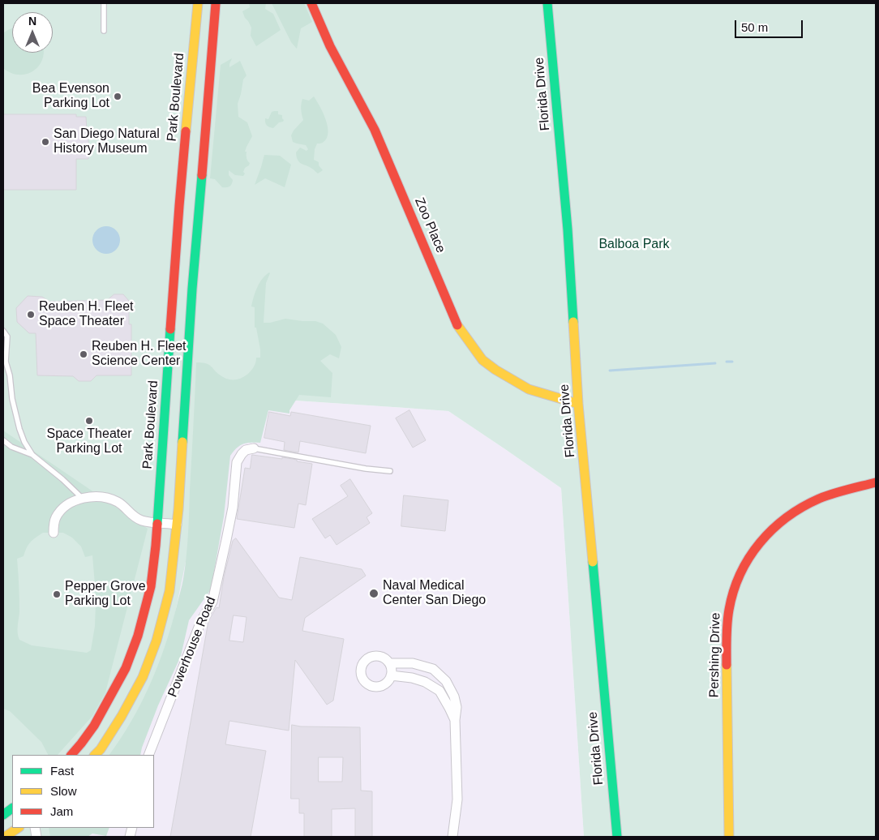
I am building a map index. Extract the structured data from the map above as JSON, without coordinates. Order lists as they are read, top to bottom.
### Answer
{
  "streets": {
    "main road": [
      "Florida Drive",
      "Park Boulevard",
      "Zoo Place",
      "Pershing Drive"
    ],
    "street": ["Powerhouse Road"]
  },
  "crossings": [
    ["Florida Drive", "Zoo Place"]
  ],
  "parks": ["Balboa Park"],
  "places": [
    "Bea Evenson Parking Lot",
    "San Diego Natural History Museum",
    "Reuben H. Fleet Space Theater",
    "Reuben H. Fleet Science Center",
    "Space Theater Parking Lot",
    "Naval Medical Center San Diego",
    "Pepper Grove Parking Lot"
  ],
  "legend": ["Fast", "Slow", "Jam"],
  "scale_bar": "50 m",
  "north": "top"
}
